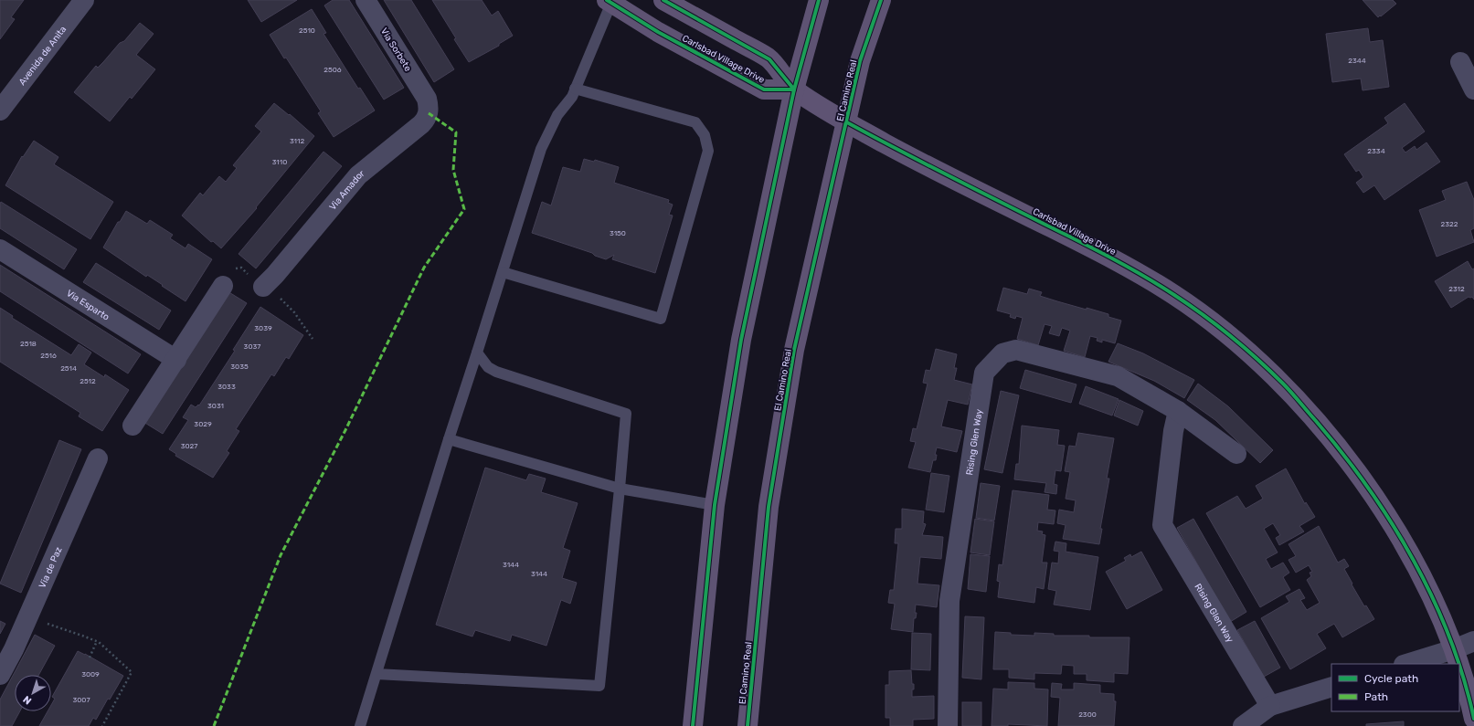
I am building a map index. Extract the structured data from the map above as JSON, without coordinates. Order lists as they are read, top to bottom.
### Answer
{
  "streets": {
    "main road": ["Carlsbad Village Drive", "El Camino Real"],
    "street": [
      "Via Sorbete",
      "Avenida de Anita",
      "Via Amador",
      "Via Esparto",
      "Rising Glen Way",
      "Via de Paz"
    ]
  },
  "crossings": [
    ["Via Sorbete", "Via Amador"],
    ["Carlsbad Village Drive", "El Camino Real"]
  ],
  "house_numbers": [
    "2510",
    "2344",
    "2506",
    "3112",
    "2334",
    "3110",
    "2322",
    "3150",
    "2312",
    "3039",
    "2518",
    "3037",
    "2516",
    "3035",
    "2514",
    "2512",
    "3033",
    "3031",
    "3029",
    "3027",
    "3144",
    "3144",
    "3009",
    "3007",
    "2300"
  ],
  "legend": ["Cycle path", "Path"],
  "north": "bottom left"
}
